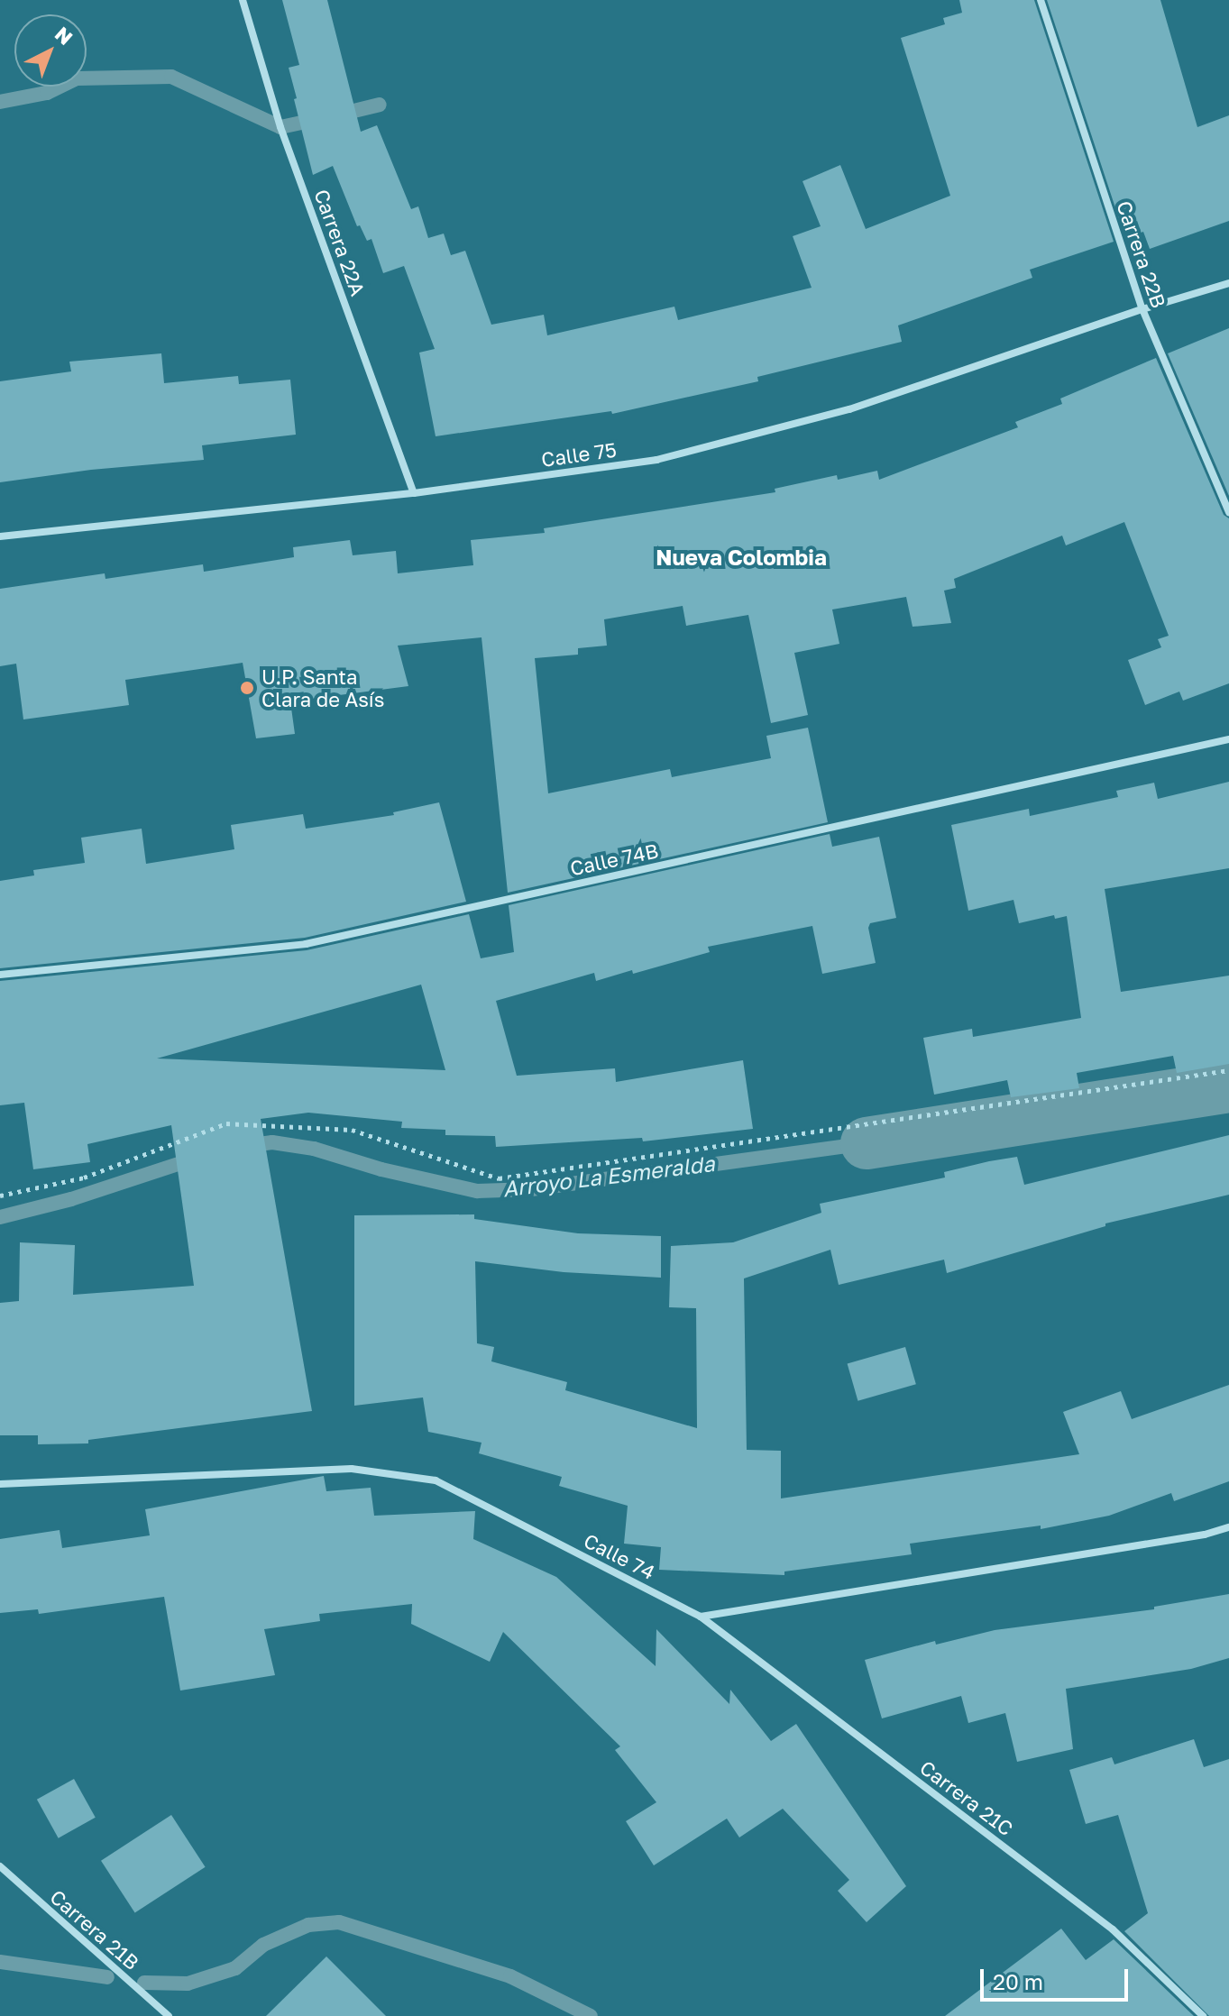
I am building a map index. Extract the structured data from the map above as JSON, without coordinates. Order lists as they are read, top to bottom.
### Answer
{
  "streets": {
    "street": [
      "Carrera 22A",
      "Carrera 22B",
      "Calle 75",
      "Calle 74B",
      "Calle 74",
      "Carrera 21C",
      "Carrera 21B"
    ]
  },
  "crossings": [
    ["Carrera 22A", "Calle 75"],
    ["Carrera 22B", "Calle 75"],
    ["Calle 74", "Carrera 21C"]
  ],
  "districts": ["Nueva Colombia"],
  "water": ["Arroyo La Esmeralda"],
  "places": ["U.P. Santa Clara de Asís"],
  "scale_bar": "20 m",
  "north": "top right"
}
